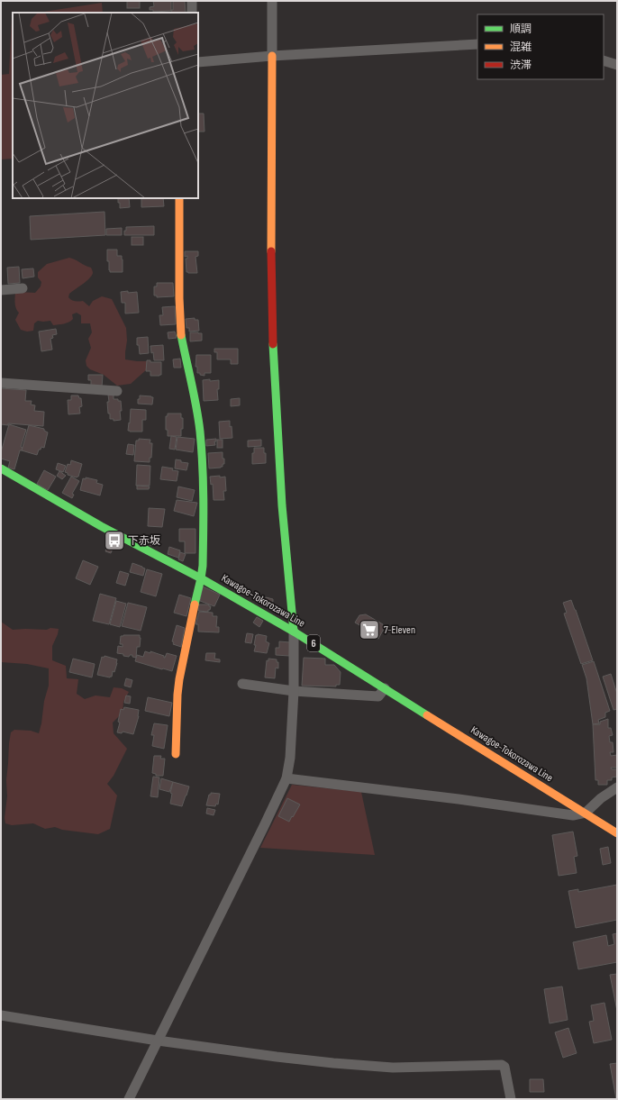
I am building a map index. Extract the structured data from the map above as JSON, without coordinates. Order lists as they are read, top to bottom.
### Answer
{
  "streets": {
    "street": ["Kawagoe-Tokorozawa Line", "6"]
  },
  "places": {
    "bus stop": ["下赤坂"],
    "supermarket": ["7-Eleven"]
  },
  "legend": ["順調", "混雑", "渋滞"]
}
